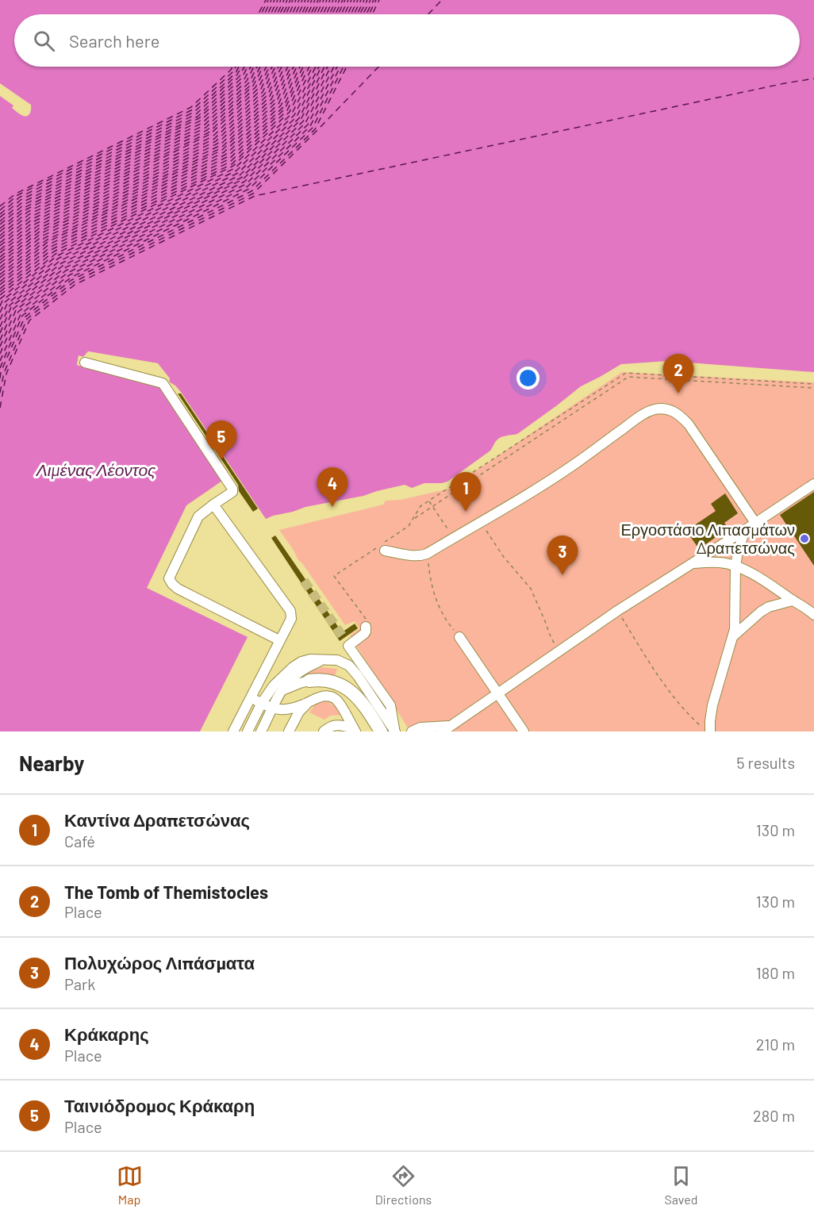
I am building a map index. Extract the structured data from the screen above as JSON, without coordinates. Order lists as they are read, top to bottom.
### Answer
{
  "water": ["Λιμένας Λέοντος"],
  "places": ["Εργοστάσιο Λιπασμάτων Δραπετσώνας"],
  "page": {
    "search": "Search here",
    "pins": [
      "2",
      "5",
      "4",
      "1",
      "3"
    ],
    "heading": ["Nearby", "5 results"],
    "list": [
      {
        "mark": "1",
        "name": "Καντίνα Δραπετσώνας",
        "note": "Café",
        "value": "130 m"
      },
      {
        "mark": "2",
        "name": "The Tomb of Themistocles",
        "note": "Place",
        "value": "130 m"
      },
      {
        "mark": "3",
        "name": "Πολυχώρος Λιπάσματα",
        "note": "Park",
        "value": "180 m"
      },
      {
        "mark": "4",
        "name": "Κράκαρης",
        "note": "Place",
        "value": "210 m"
      },
      {
        "mark": "5",
        "name": "Ταινιόδρομος Κράκαρη",
        "note": "Place",
        "value": "280 m"
      }
    ],
    "nav": ["Map", "Directions", "Saved"]
  }
}
